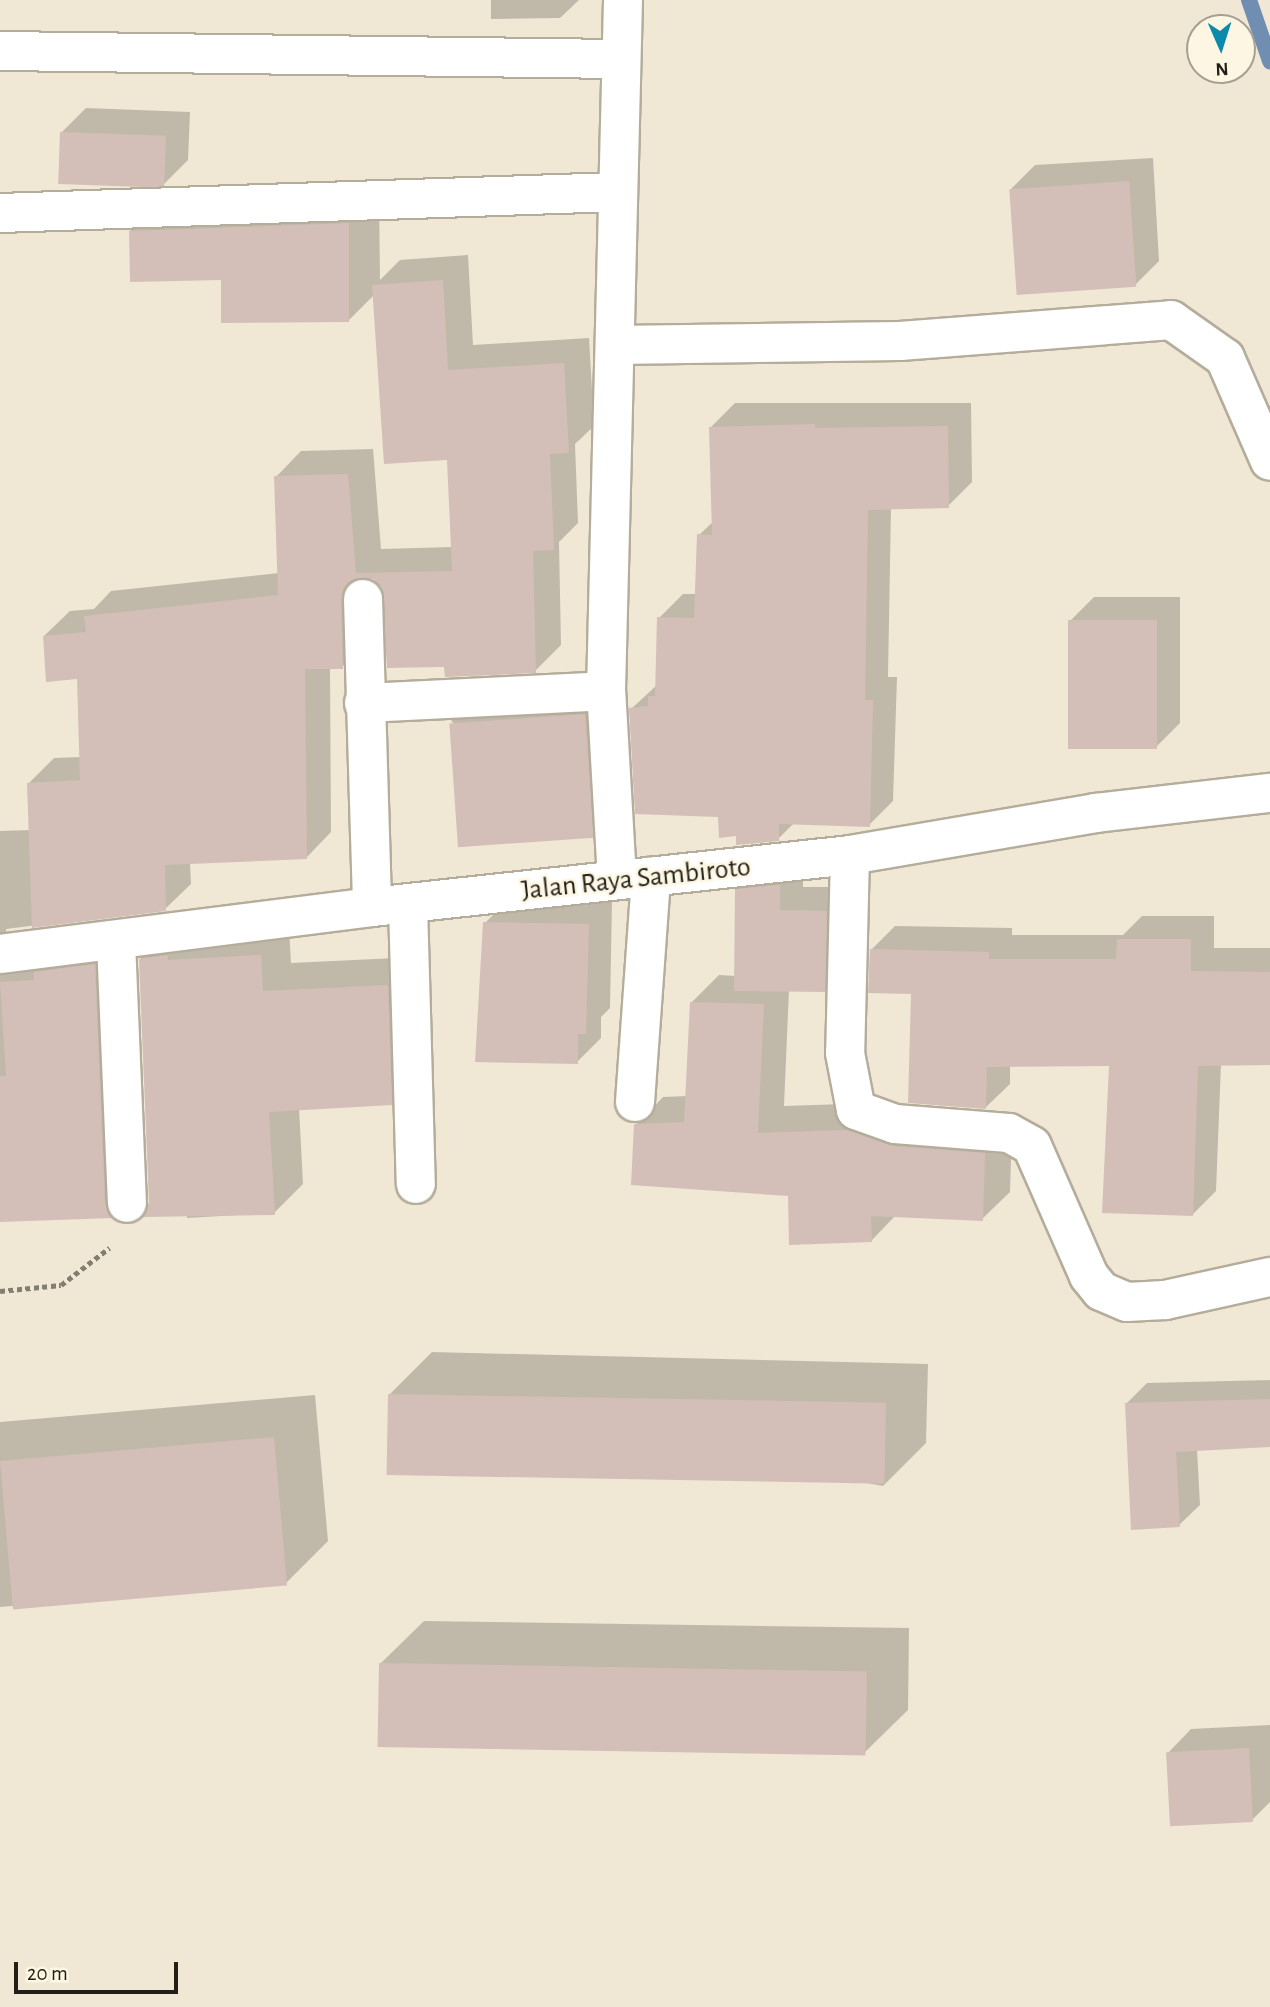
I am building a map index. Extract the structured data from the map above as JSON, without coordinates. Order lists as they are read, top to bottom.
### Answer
{
  "streets": {
    "street": ["Jalan Raya Sambiroto"]
  },
  "scale_bar": "20 m",
  "north": "bottom"
}
